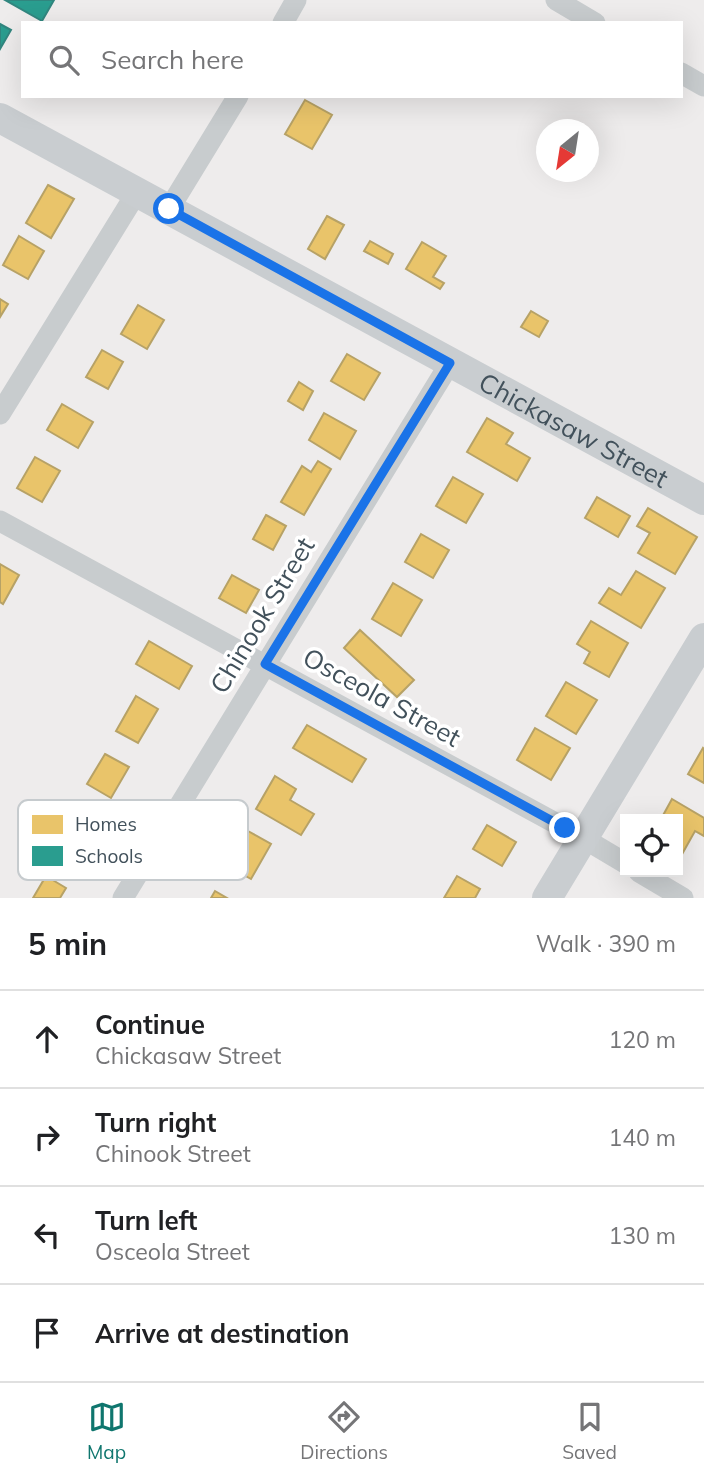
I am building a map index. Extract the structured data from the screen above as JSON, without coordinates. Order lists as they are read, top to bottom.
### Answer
{
  "streets": {
    "street": ["Chickasaw Street", "Chinook Street", "Osceola Street"]
  },
  "crossings": [
    ["Chickasaw Street", "Chinook Street"],
    ["Chinook Street", "Osceola Street"]
  ],
  "legend": ["Homes", "Schools"],
  "north": "bottom left",
  "page": {
    "search": "Search here",
    "heading": ["5 min", "Walk · 390 m"],
    "list": [
      ["Continue", "Chickasaw Street", "120 m"],
      ["Turn right", "Chinook Street", "140 m"],
      ["Turn left", "Osceola Street", "130 m"],
      "Arrive at destination"
    ],
    "nav": ["Map", "Directions", "Saved"]
  }
}
